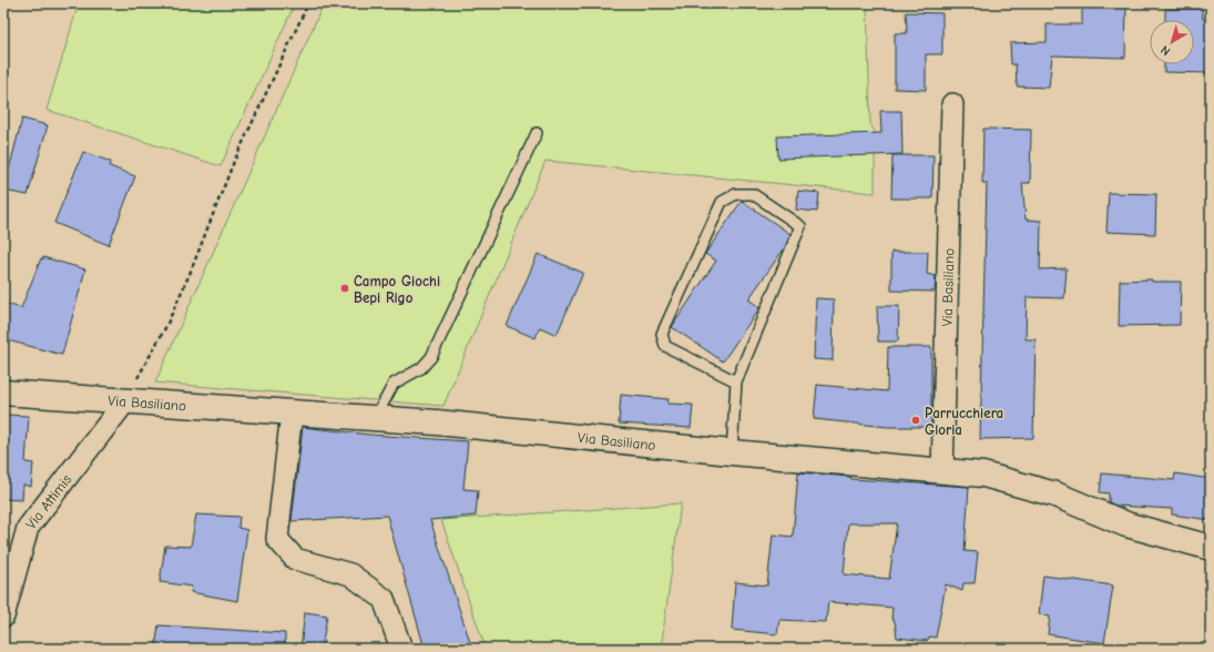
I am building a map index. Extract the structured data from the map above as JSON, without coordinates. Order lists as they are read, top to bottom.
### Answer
{
  "streets": {
    "street": ["Via Basiliano", "Via Attimis"]
  },
  "crossings": [
    ["Via Basiliano", "Via Attimis"]
  ],
  "places": ["Campo Giochi Bepi Rigo", "Parrucchiera Gloria"],
  "north": "bottom left"
}
